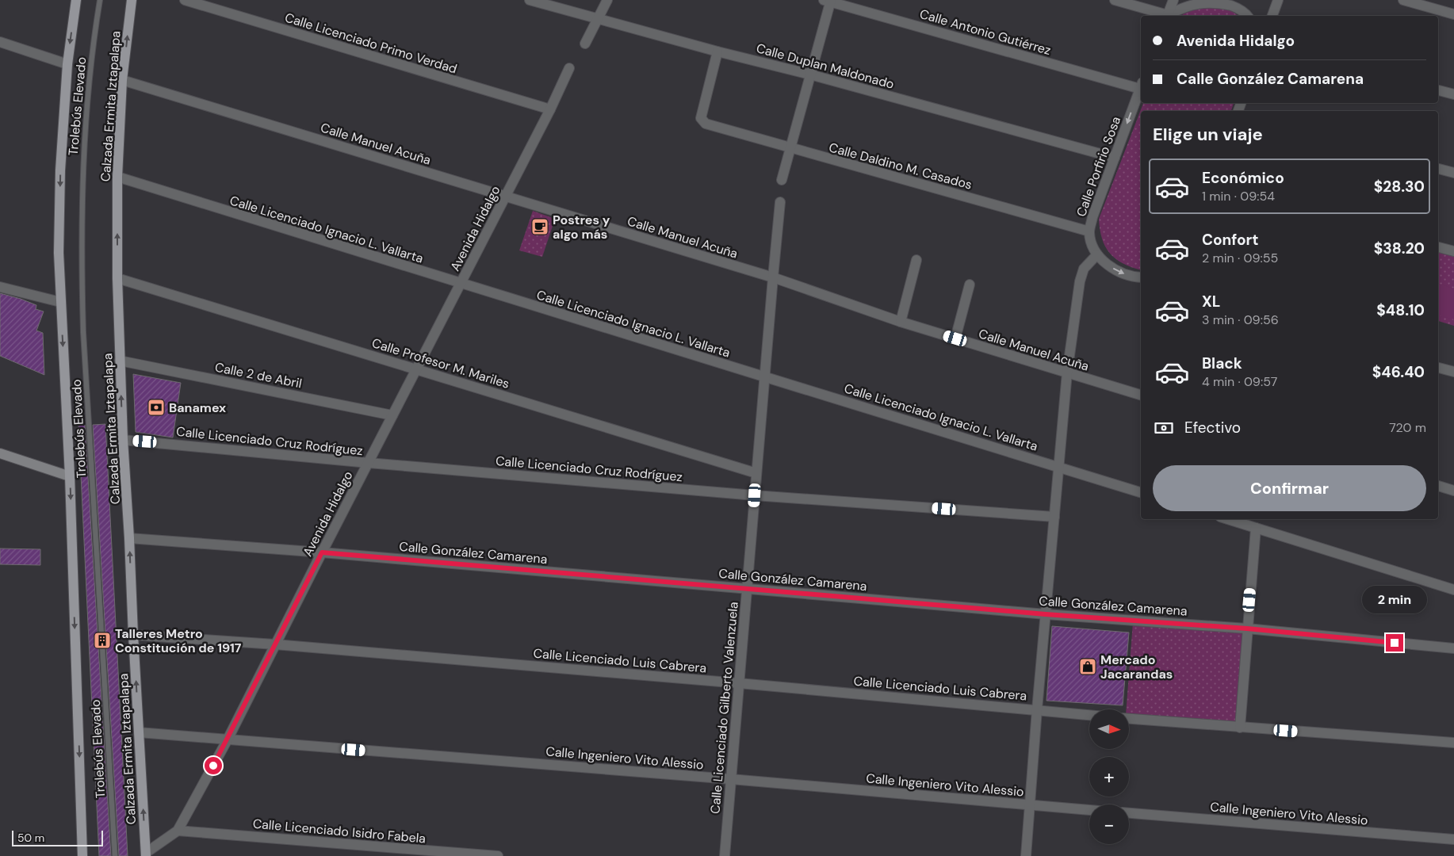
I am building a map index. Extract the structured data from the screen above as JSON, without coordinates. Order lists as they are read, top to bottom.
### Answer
{
  "streets": {
    "main road": ["Calzada Ermita Iztapalapa"],
    "street": [
      "Calle Antonio Gutiérrez",
      "Calle Licenciado Primo Verdad",
      "Calle Duplan Maldonado",
      "Calle Manuel Acuña",
      "Calle Daldino M. Casados",
      "Calle Porfirio Sosa",
      "Avenida Hidalgo",
      "Calle Licenciado Ignacio L. Vallarta",
      "Calle Profesor M. Mariles",
      "Calle 2 de Abril",
      "Calle Licenciado Cruz Rodríguez",
      "Calle González Camarena",
      "Calle Licenciado Luis Cabrera",
      "Calle Licenciado Gilberto Valenzuela",
      "Calle Ingeniero Vito Alessio",
      "Calle Licenciado Isidro Fabela"
    ],
    "lane": ["Trolebús Elevado"]
  },
  "crossings": [
    ["Calle Licenciado Primo Verdad", "Avenida Hidalgo"],
    ["Calle Duplan Maldonado", "Calle Daldino M. Casados"],
    ["Calle Duplan Maldonado", "Calle Porfirio Sosa"],
    ["Calzada Ermita Iztapalapa", "Calle Manuel Acuña"],
    ["Calzada Ermita Iztapalapa", "Avenida Hidalgo"],
    ["Calzada Ermita Iztapalapa", "Calle Licenciado Ignacio L. Vallarta"],
    ["Calzada Ermita Iztapalapa", "Calle Profesor M. Mariles"],
    ["Calzada Ermita Iztapalapa", "Calle 2 de Abril"],
    ["Calzada Ermita Iztapalapa", "Calle Licenciado Cruz Rodríguez"],
    ["Calzada Ermita Iztapalapa", "Calle González Camarena"],
    ["Calzada Ermita Iztapalapa", "Calle Licenciado Luis Cabrera"],
    ["Calzada Ermita Iztapalapa", "Calle Ingeniero Vito Alessio"],
    ["Calle Manuel Acuña", "Avenida Hidalgo"],
    ["Calle Manuel Acuña", "Calle Licenciado Gilberto Valenzuela"],
    ["Calle Daldino M. Casados", "Calle Porfirio Sosa"],
    ["Avenida Hidalgo", "Calle Licenciado Ignacio L. Vallarta"],
    ["Avenida Hidalgo", "Calle Profesor M. Mariles"],
    ["Avenida Hidalgo", "Calle 2 de Abril"],
    ["Avenida Hidalgo", "Calle Licenciado Cruz Rodríguez"],
    ["Avenida Hidalgo", "Calle González Camarena"],
    ["Avenida Hidalgo", "Calle Licenciado Luis Cabrera"],
    ["Avenida Hidalgo", "Calle Ingeniero Vito Alessio"],
    ["Avenida Hidalgo", "Calle Licenciado Isidro Fabela"],
    ["Calle Licenciado Ignacio L. Vallarta", "Calle Licenciado Gilberto Valenzuela"],
    ["Calle Profesor M. Mariles", "Calle Licenciado Gilberto Valenzuela"],
    ["Calle Licenciado Cruz Rodríguez", "Calle Licenciado Gilberto Valenzuela"],
    ["Calle González Camarena", "Calle Licenciado Gilberto Valenzuela"],
    ["Calle Licenciado Luis Cabrera", "Calle Licenciado Gilberto Valenzuela"],
    ["Calle Licenciado Gilberto Valenzuela", "Calle Ingeniero Vito Alessio"]
  ],
  "places": {
    "cafe": ["Postres y algo más"],
    "bank": ["Banamex"],
    "building": ["Talleres Metro Constitución de 1917"],
    "shop": ["Mercado Jacarandas"]
  },
  "scale_bar": "50 m",
  "north": "right",
  "page": {
    "banner": ["Avenida Hidalgo", "Calle González Camarena"],
    "heading": "Elige un viaje",
    "list": [
      {
        "name": "Económico",
        "note": "1 min · 09:54",
        "value": "$28.30"
      },
      {
        "name": "Confort",
        "note": "2 min · 09:55",
        "value": "$38.20"
      },
      {
        "name": "XL",
        "note": "3 min · 09:56",
        "value": "$48.10"
      },
      {
        "name": "Black",
        "note": "4 min · 09:57",
        "value": "$46.40"
      }
    ],
    "pay": ["Efectivo", "720 m"],
    "buttons": "Confirmar",
    "bubble": "2 min",
    "map_buttons": ["+", "−"],
    "scale": "50 m"
  }
}
